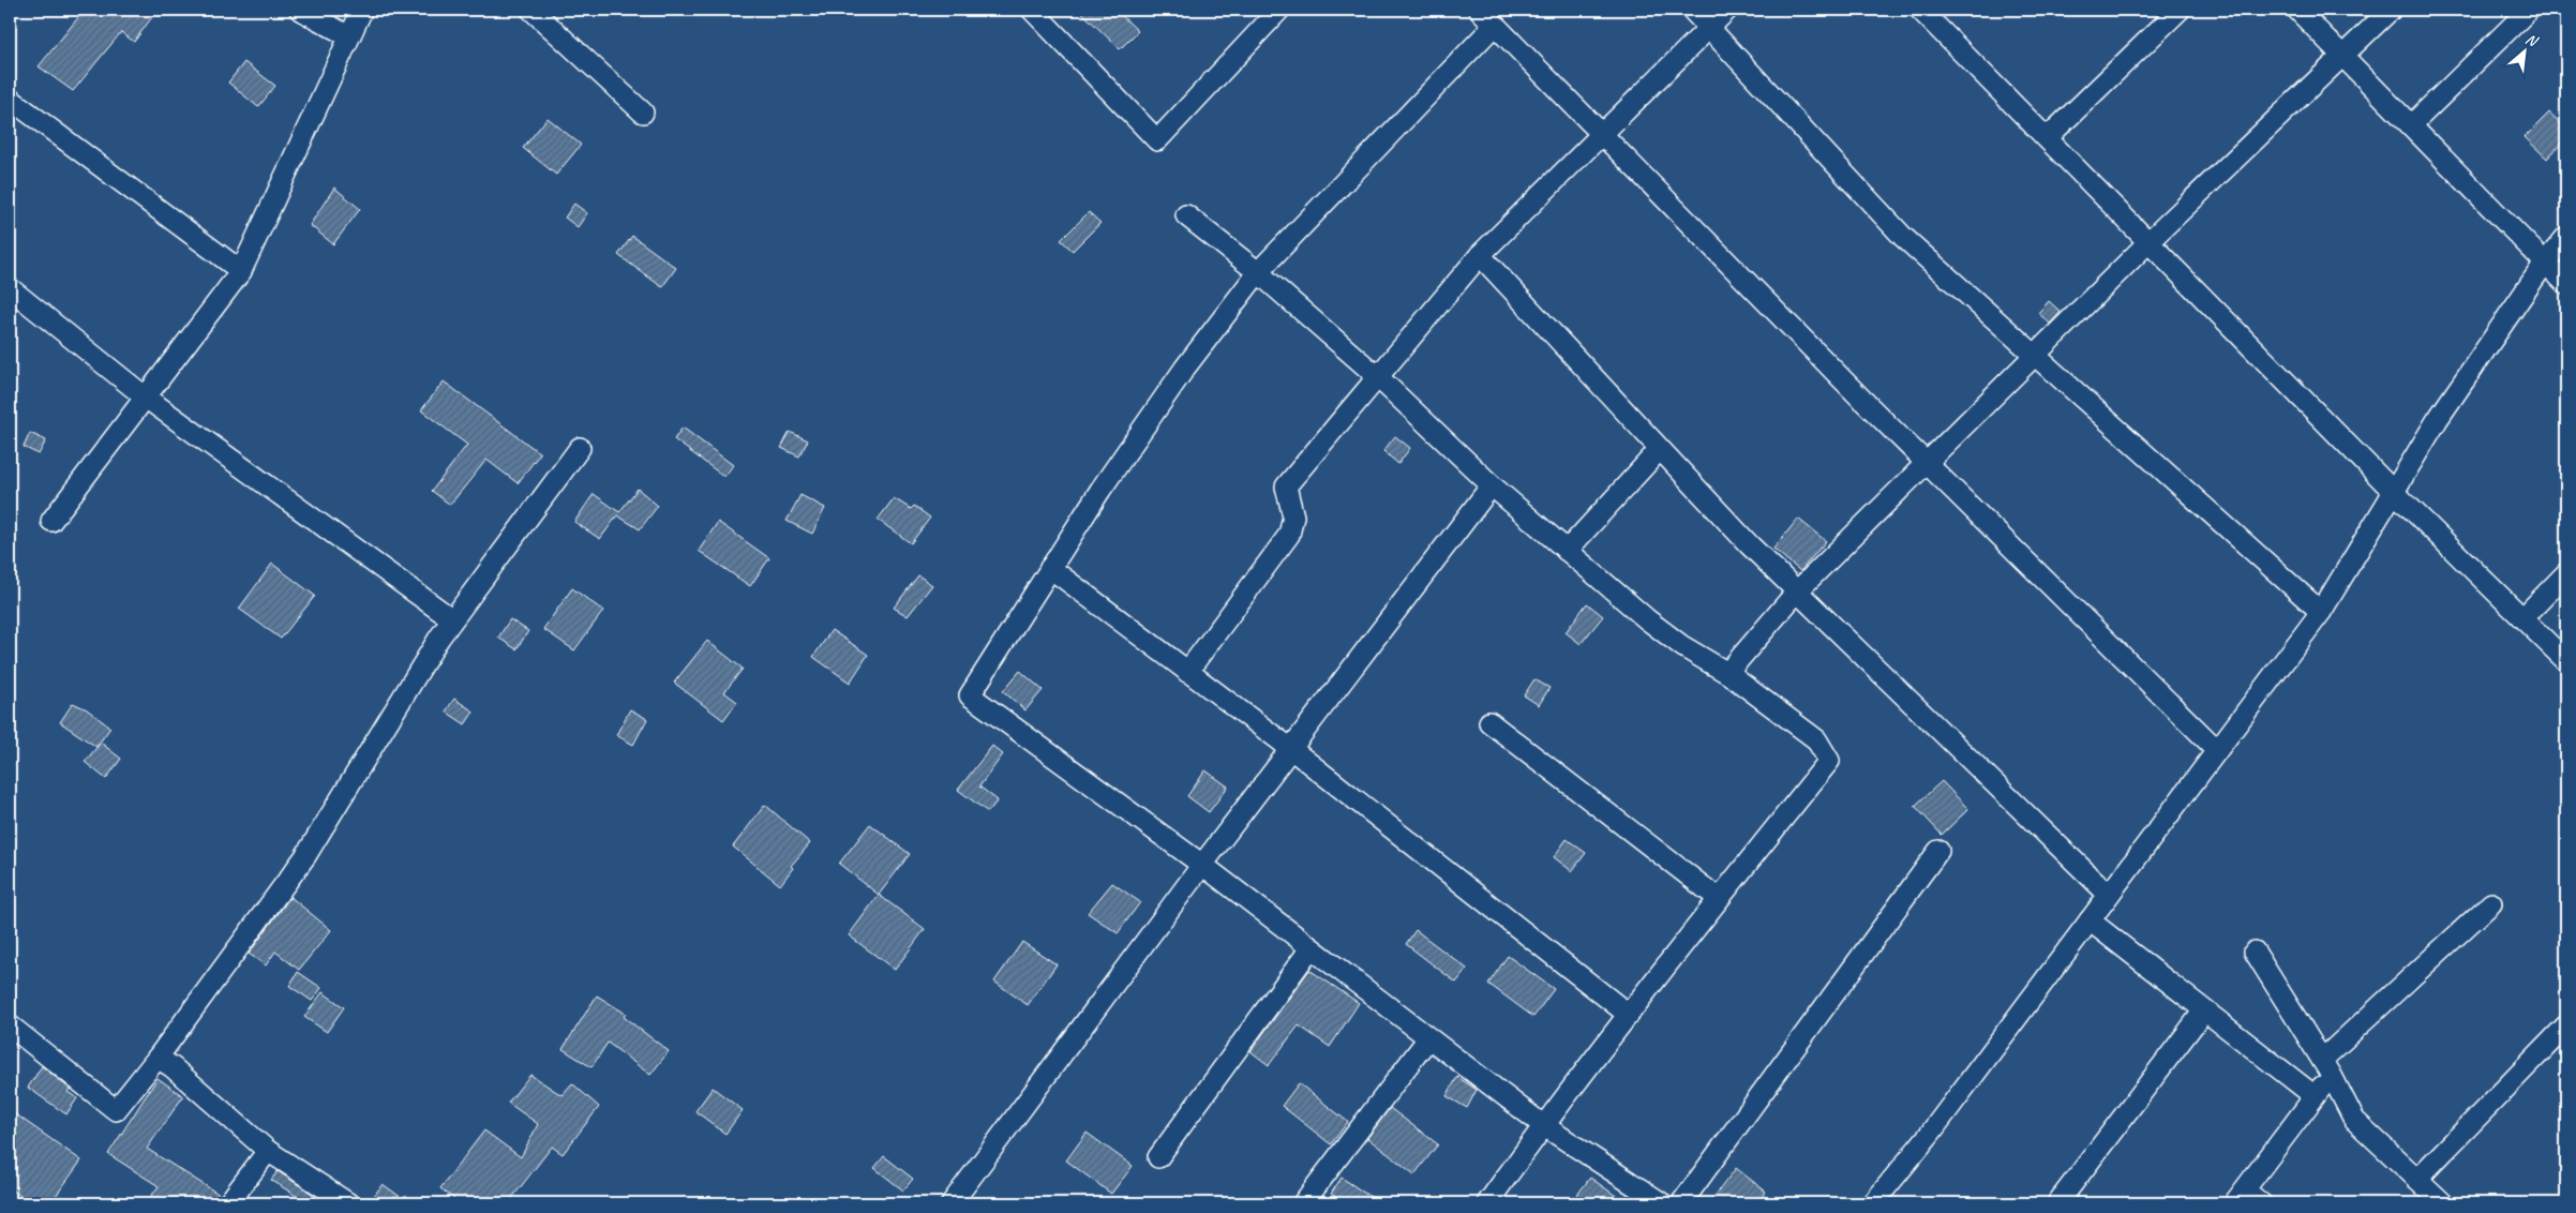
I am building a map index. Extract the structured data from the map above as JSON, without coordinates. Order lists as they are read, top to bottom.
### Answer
{
  "north": "top right"
}
